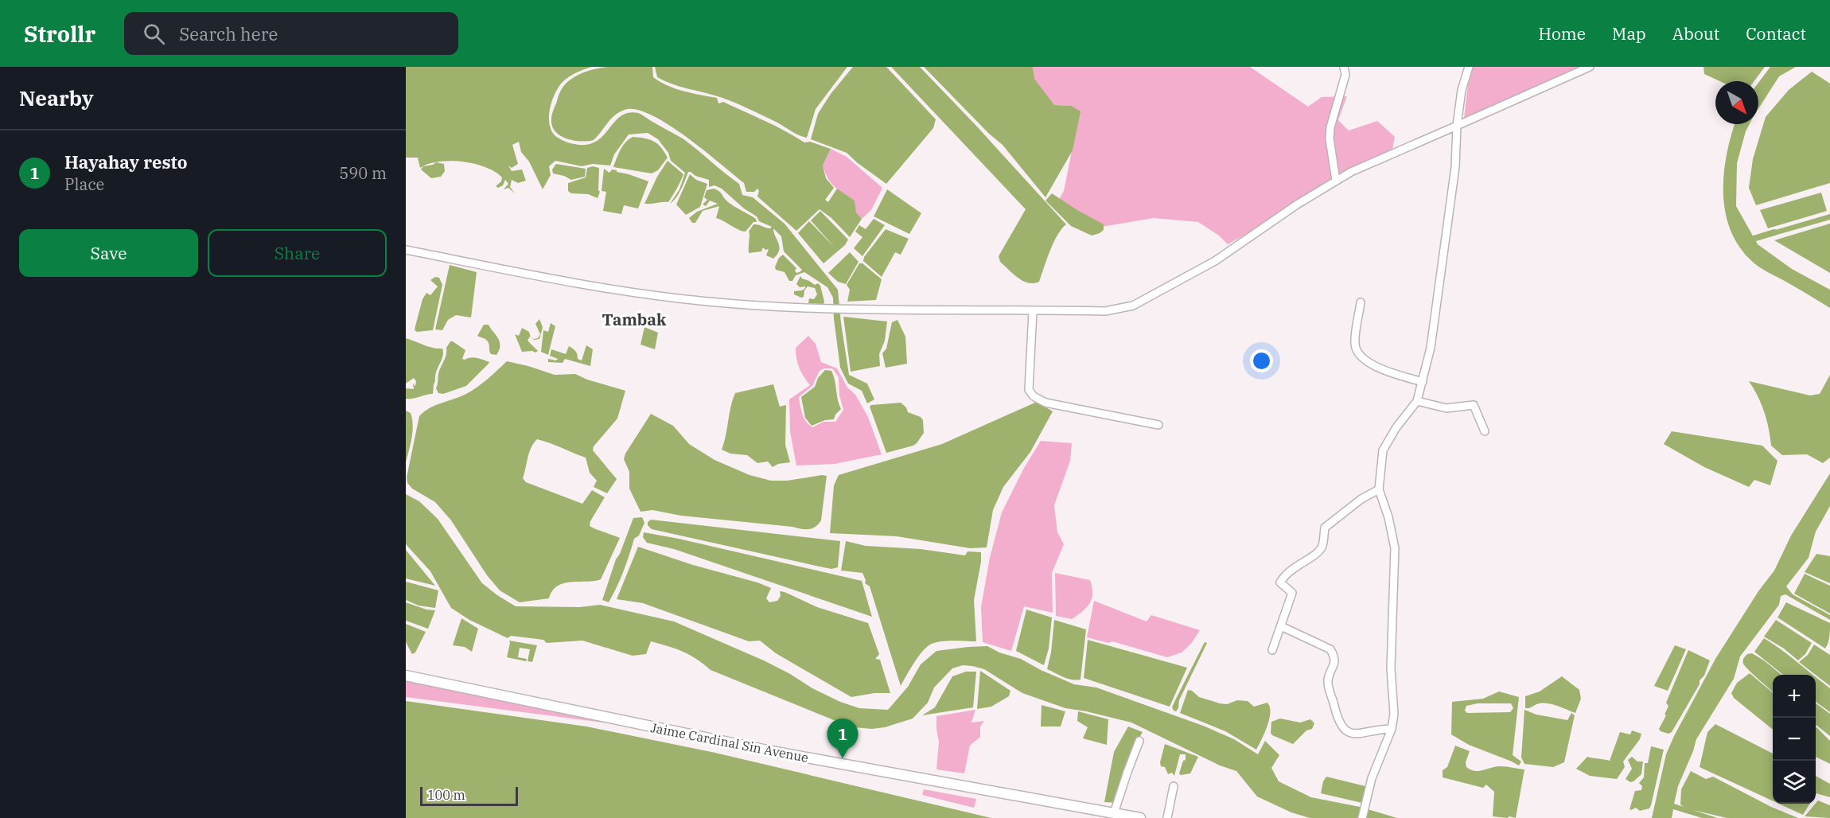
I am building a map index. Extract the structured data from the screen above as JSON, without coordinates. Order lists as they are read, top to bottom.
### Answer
{
  "streets": {
    "main road": ["Jaime Cardinal Sin Avenue"]
  },
  "districts": ["Tambak"],
  "scale_bar": "100 m",
  "north": "bottom right",
  "page": {
    "header": "Strollr",
    "search": "Search here",
    "nav": [
      "Home",
      "Map",
      "About",
      "Contact"
    ],
    "heading": "Nearby",
    "list": [
      {
        "mark": "1",
        "name": "Hayahay resto",
        "note": "Place",
        "value": "590 m"
      }
    ],
    "buttons": ["Save", "Share"],
    "map_buttons": ["+", "−"],
    "pins": "1",
    "scale": "100 m"
  }
}
